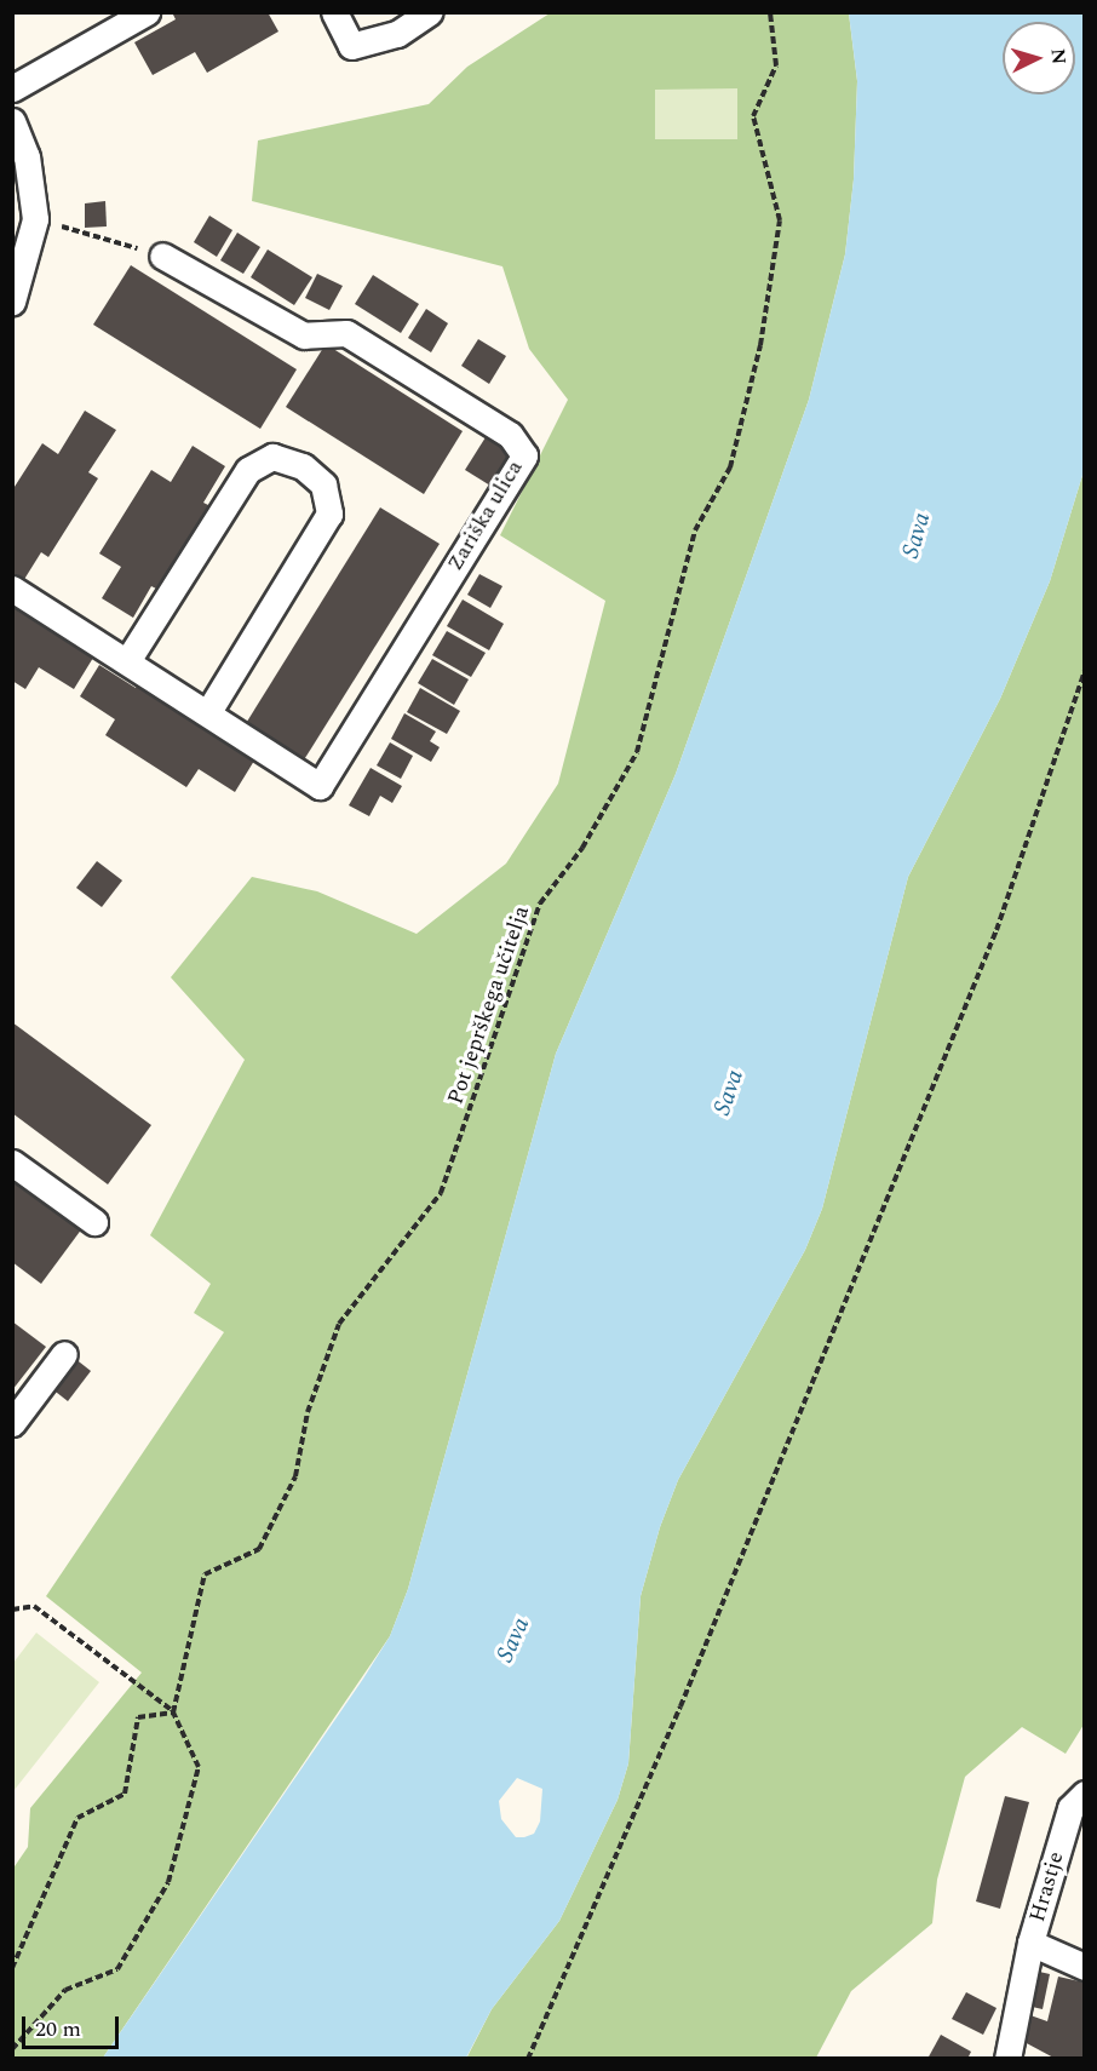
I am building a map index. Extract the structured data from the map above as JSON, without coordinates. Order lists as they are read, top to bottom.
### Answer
{
  "streets": {
    "street": ["Zariška ulica", "Hrastje"],
    "path": ["Pot jeprškega učitelja"]
  },
  "water": ["Sava"],
  "scale_bar": "20 m",
  "north": "right"
}
